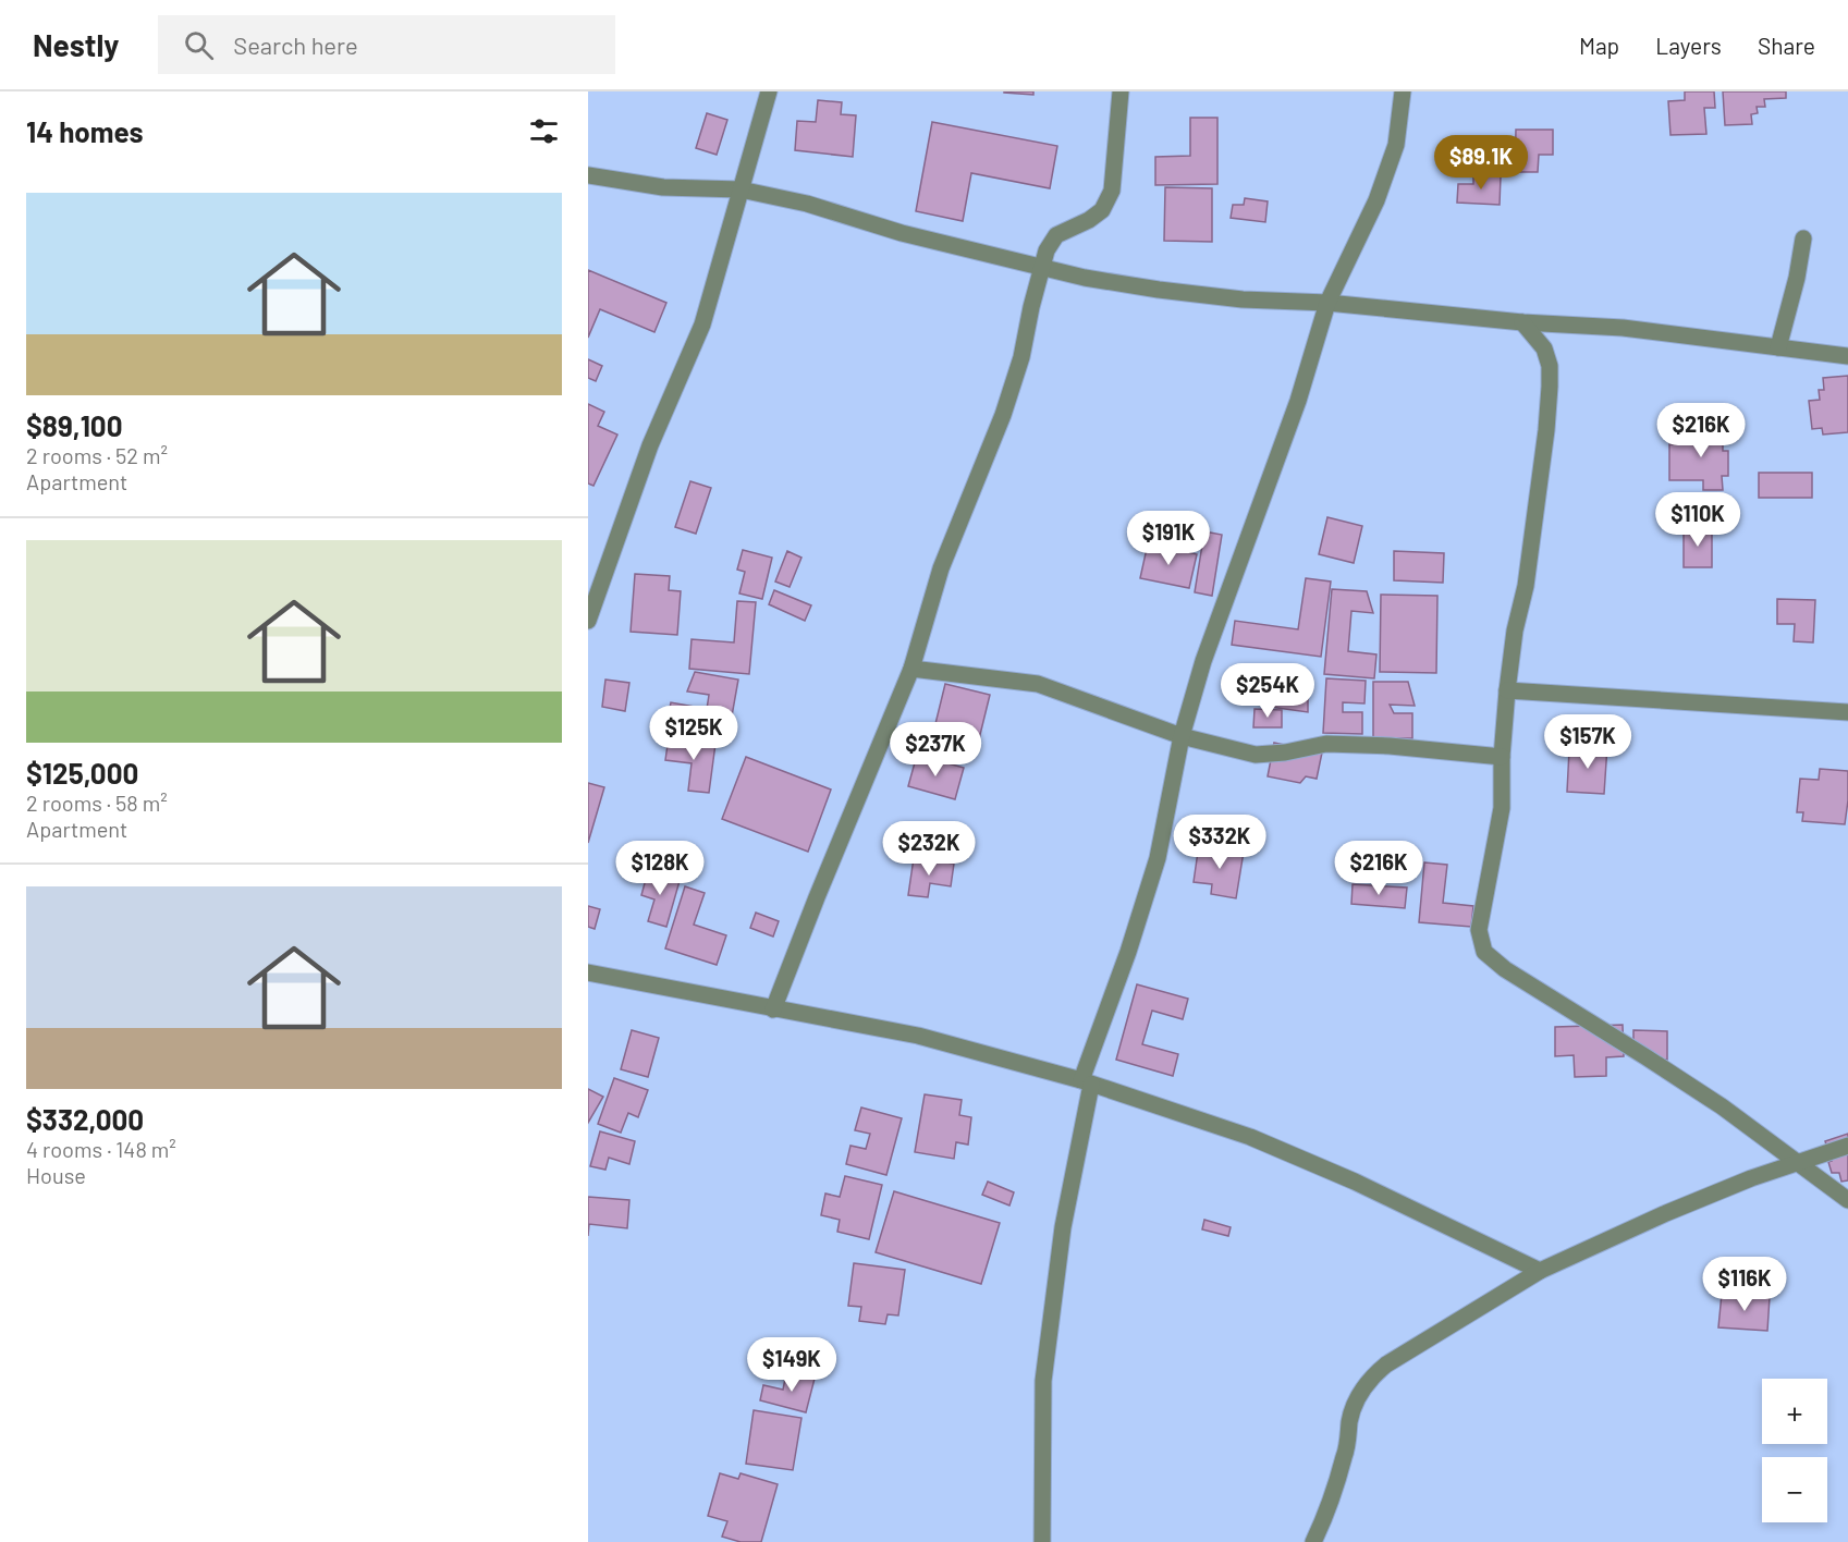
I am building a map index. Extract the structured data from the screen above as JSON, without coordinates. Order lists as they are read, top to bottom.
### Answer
{
  "page": {
    "header": "Nestly",
    "search": "Search here",
    "nav": ["Map", "Layers", "Share"],
    "heading": "14 homes",
    "price": [
      "$89.1K",
      "$216K",
      "$110K",
      "$191K",
      "$254K",
      "$125K",
      "$157K",
      "$237K",
      "$332K",
      "$232K",
      "$128K",
      "$216K",
      "$116K",
      "$149K"
    ],
    "list": [
      {
        "name": "$89,100",
        "note": "2 rooms · 52 m² · Apartment"
      },
      {
        "name": "$125,000",
        "note": "2 rooms · 58 m² · Apartment"
      },
      {
        "name": "$332,000",
        "note": "4 rooms · 148 m² · House"
      }
    ],
    "map_buttons": ["+", "−"]
  }
}
